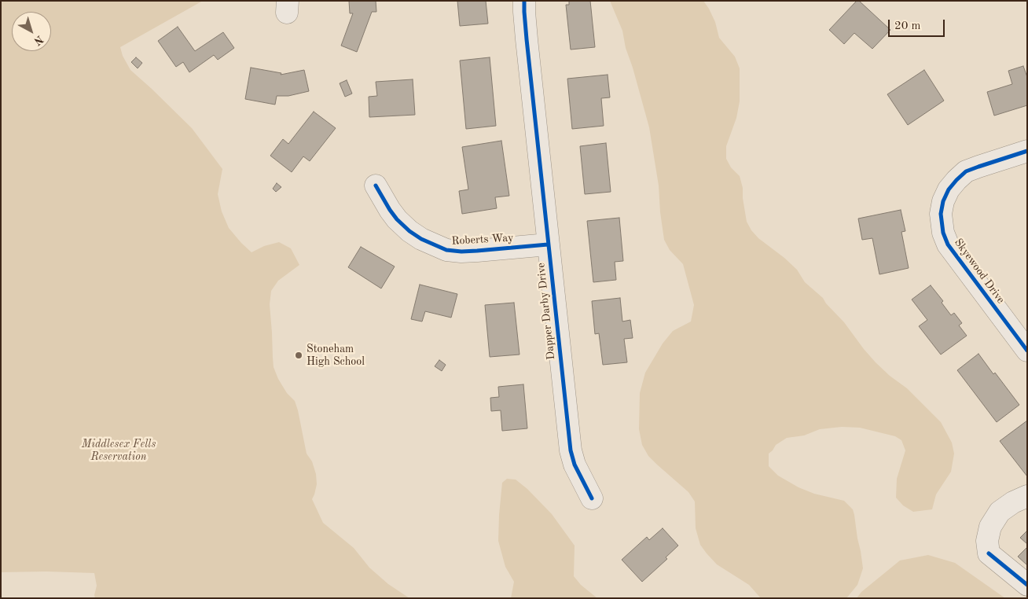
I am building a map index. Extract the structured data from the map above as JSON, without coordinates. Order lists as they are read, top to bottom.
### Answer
{
  "streets": {
    "street": ["Roberts Way", "Skyewood Drive", "Dapper Darby Drive"]
  },
  "crossings": [
    ["Roberts Way", "Dapper Darby Drive"]
  ],
  "parks": ["Middlesex Fells Reservation"],
  "places": ["Stoneham High School"],
  "scale_bar": "20 m",
  "north": "bottom right"
}
